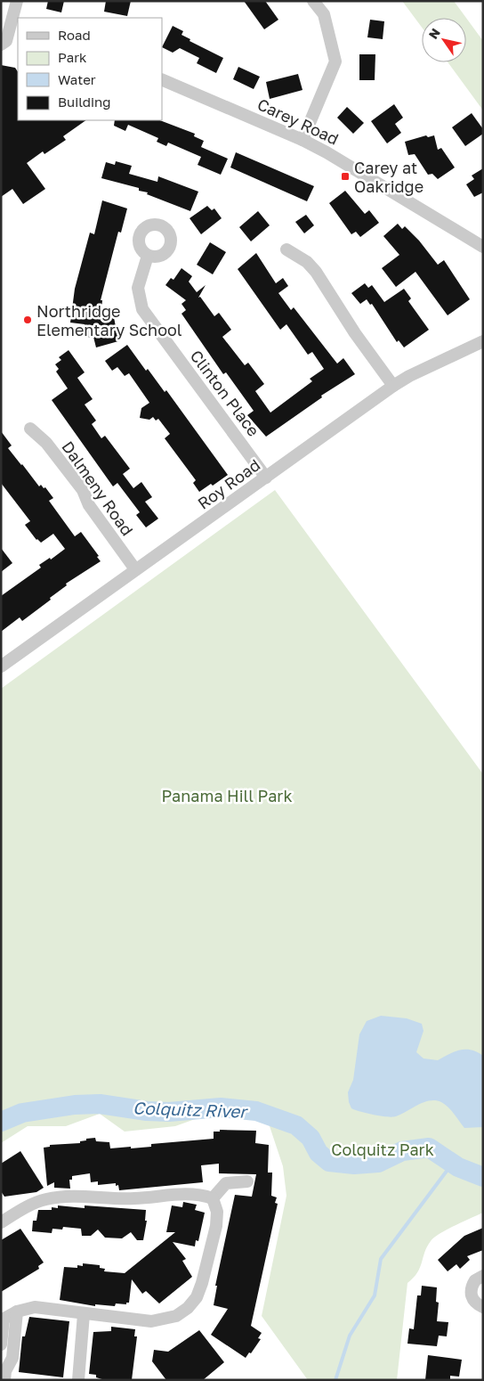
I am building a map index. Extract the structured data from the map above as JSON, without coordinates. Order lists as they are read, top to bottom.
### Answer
{
  "streets": {
    "street": [
      "Carey Road",
      "Clinton Place",
      "Roy Road",
      "Dalmeny Road"
    ]
  },
  "crossings": [
    ["Clinton Place", "Roy Road"],
    ["Roy Road", "Dalmeny Road"]
  ],
  "water": ["Colquitz River"],
  "parks": ["Panama Hill Park", "Colquitz Park"],
  "places": {
    "transit": ["Carey at Oakridge"],
    "other": ["Northridge Elementary School"]
  },
  "legend": [
    "Road",
    "Park",
    "Water",
    "Building"
  ],
  "north": "top left"
}
